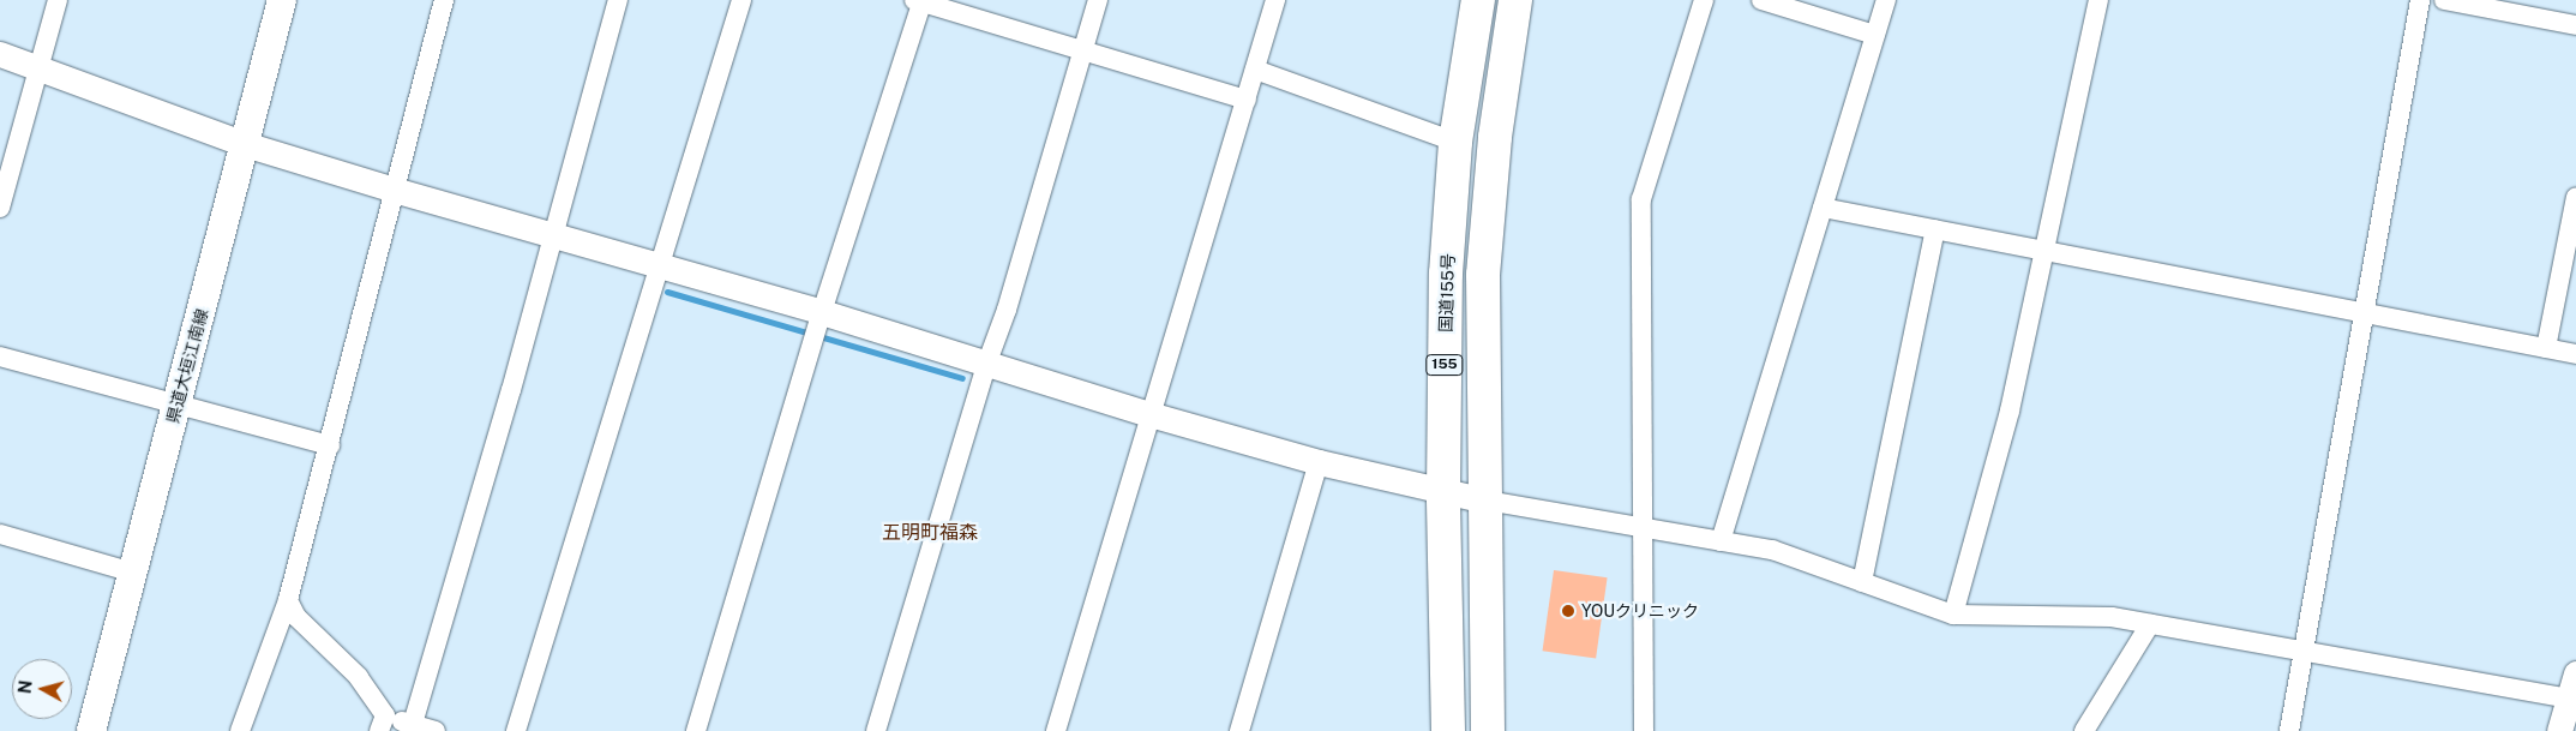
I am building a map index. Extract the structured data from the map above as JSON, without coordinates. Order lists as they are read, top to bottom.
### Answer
{
  "streets": {
    "highway": ["国道155号", "155"],
    "main road": ["県道大垣江南線"]
  },
  "districts": ["五明町福森"],
  "places": ["YOUクリニック"],
  "north": "left"
}
